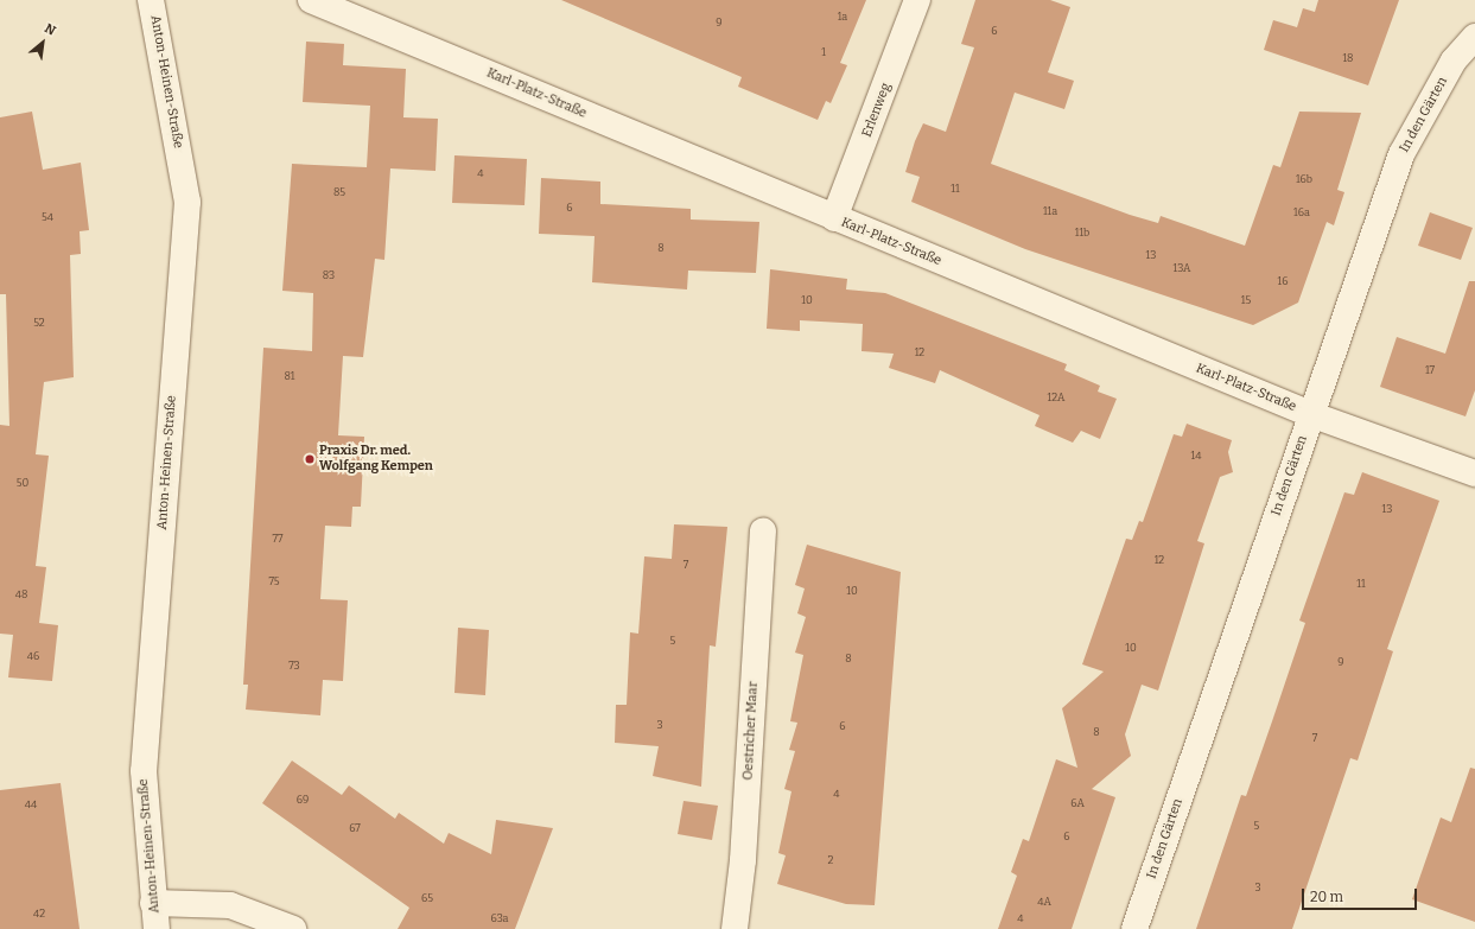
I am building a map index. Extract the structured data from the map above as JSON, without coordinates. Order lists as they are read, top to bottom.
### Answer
{
  "streets": {
    "street": [
      "Anton-Heinen-Straße",
      "Karl-Platz-Straße",
      "Erlenweg",
      "In den Gärten",
      "Oestricher Maar"
    ]
  },
  "crossings": [
    ["Karl-Platz-Straße", "Erlenweg"],
    ["Karl-Platz-Straße", "In den Gärten"]
  ],
  "places": ["Praxis Dr. med. Wolfgang Kempen"],
  "house_numbers": [
    "1a",
    "9",
    "6",
    "1",
    "18",
    "4",
    "16b",
    "11",
    "85",
    "6",
    "11a",
    "16a",
    "54",
    "11b",
    "8",
    "13",
    "13A",
    "83",
    "16",
    "10",
    "15",
    "52",
    "12",
    "17",
    "81",
    "12A",
    "14",
    "50",
    "13",
    "77",
    "12",
    "7",
    "75",
    "11",
    "10",
    "48",
    "5",
    "10",
    "46",
    "8",
    "9",
    "73",
    "3",
    "6",
    "8",
    "7",
    "4",
    "69",
    "6A",
    "44",
    "5",
    "67",
    "6",
    "2",
    "3",
    "65",
    "4A",
    "42",
    "63a",
    "4"
  ],
  "scale_bar": "20 m",
  "north": "top right"
}
